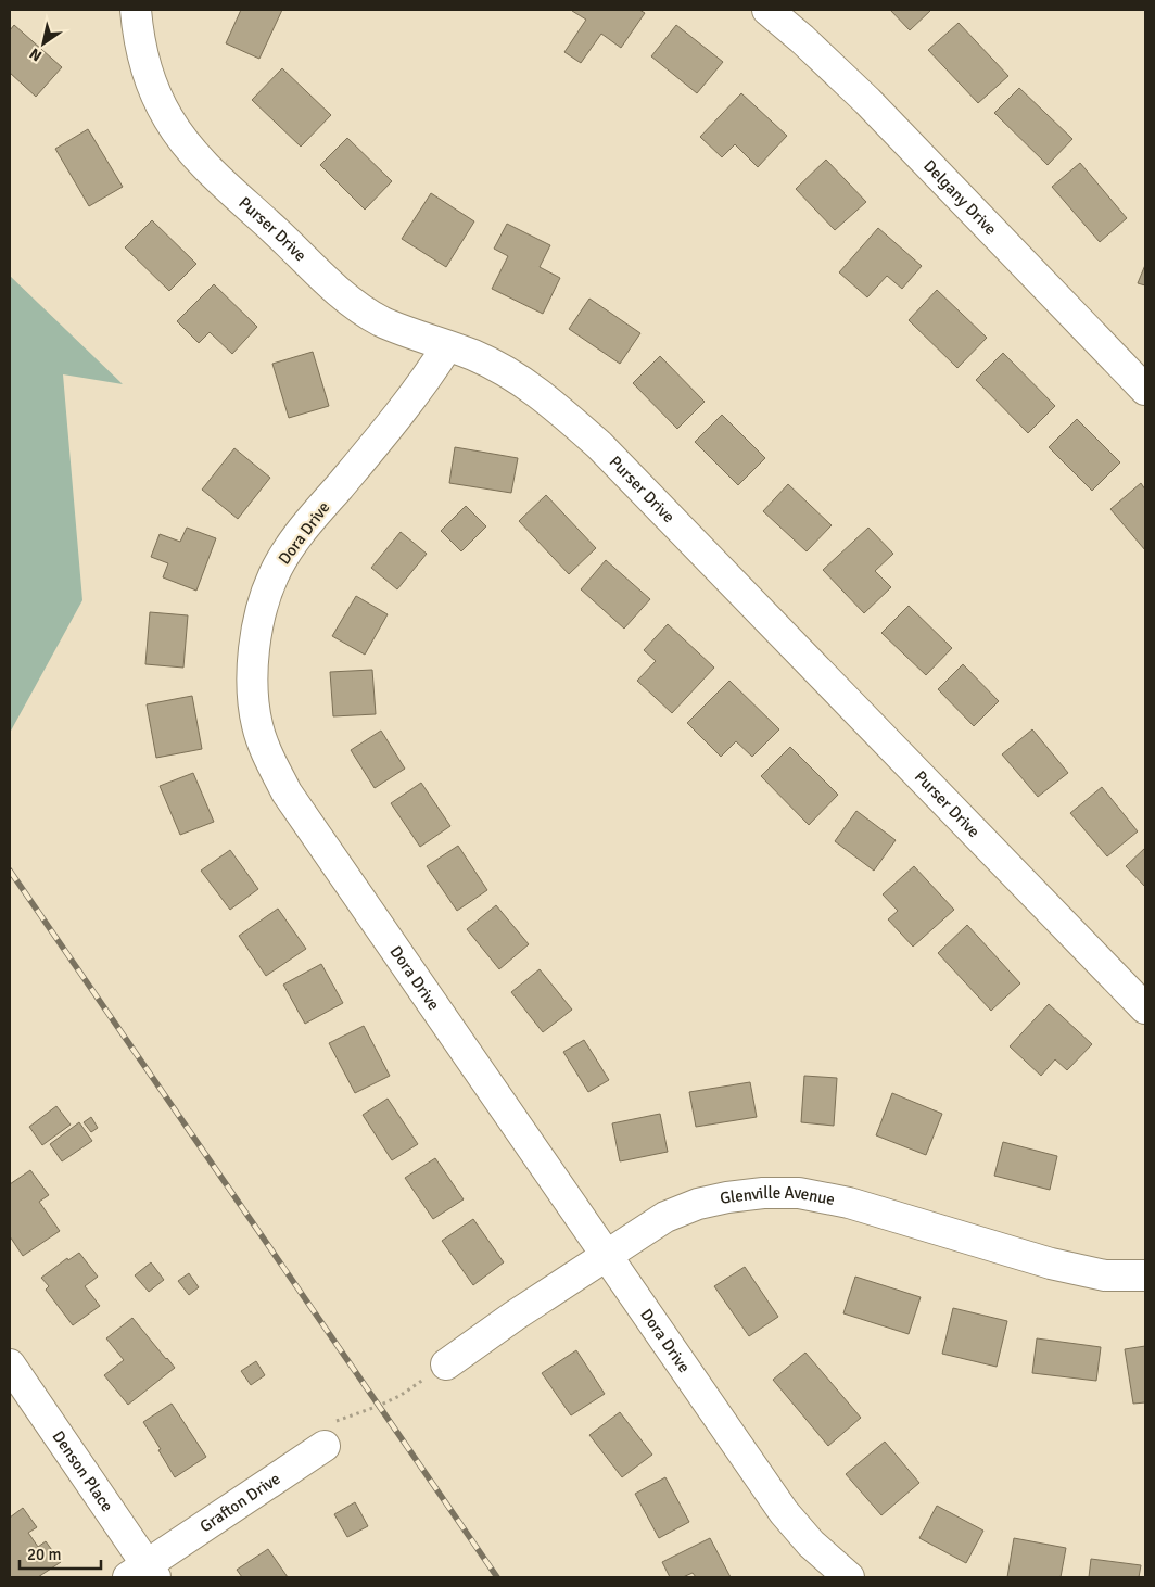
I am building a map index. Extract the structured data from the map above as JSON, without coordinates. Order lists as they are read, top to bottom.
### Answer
{
  "streets": {
    "street": [
      "Delgany Drive",
      "Purser Drive",
      "Dora Drive",
      "Glenville Avenue",
      "Denson Place",
      "Grafton Drive"
    ]
  },
  "crossings": [
    ["Purser Drive", "Dora Drive"],
    ["Dora Drive", "Glenville Avenue"],
    ["Denson Place", "Grafton Drive"]
  ],
  "scale_bar": "20 m",
  "north": "bottom left"
}
